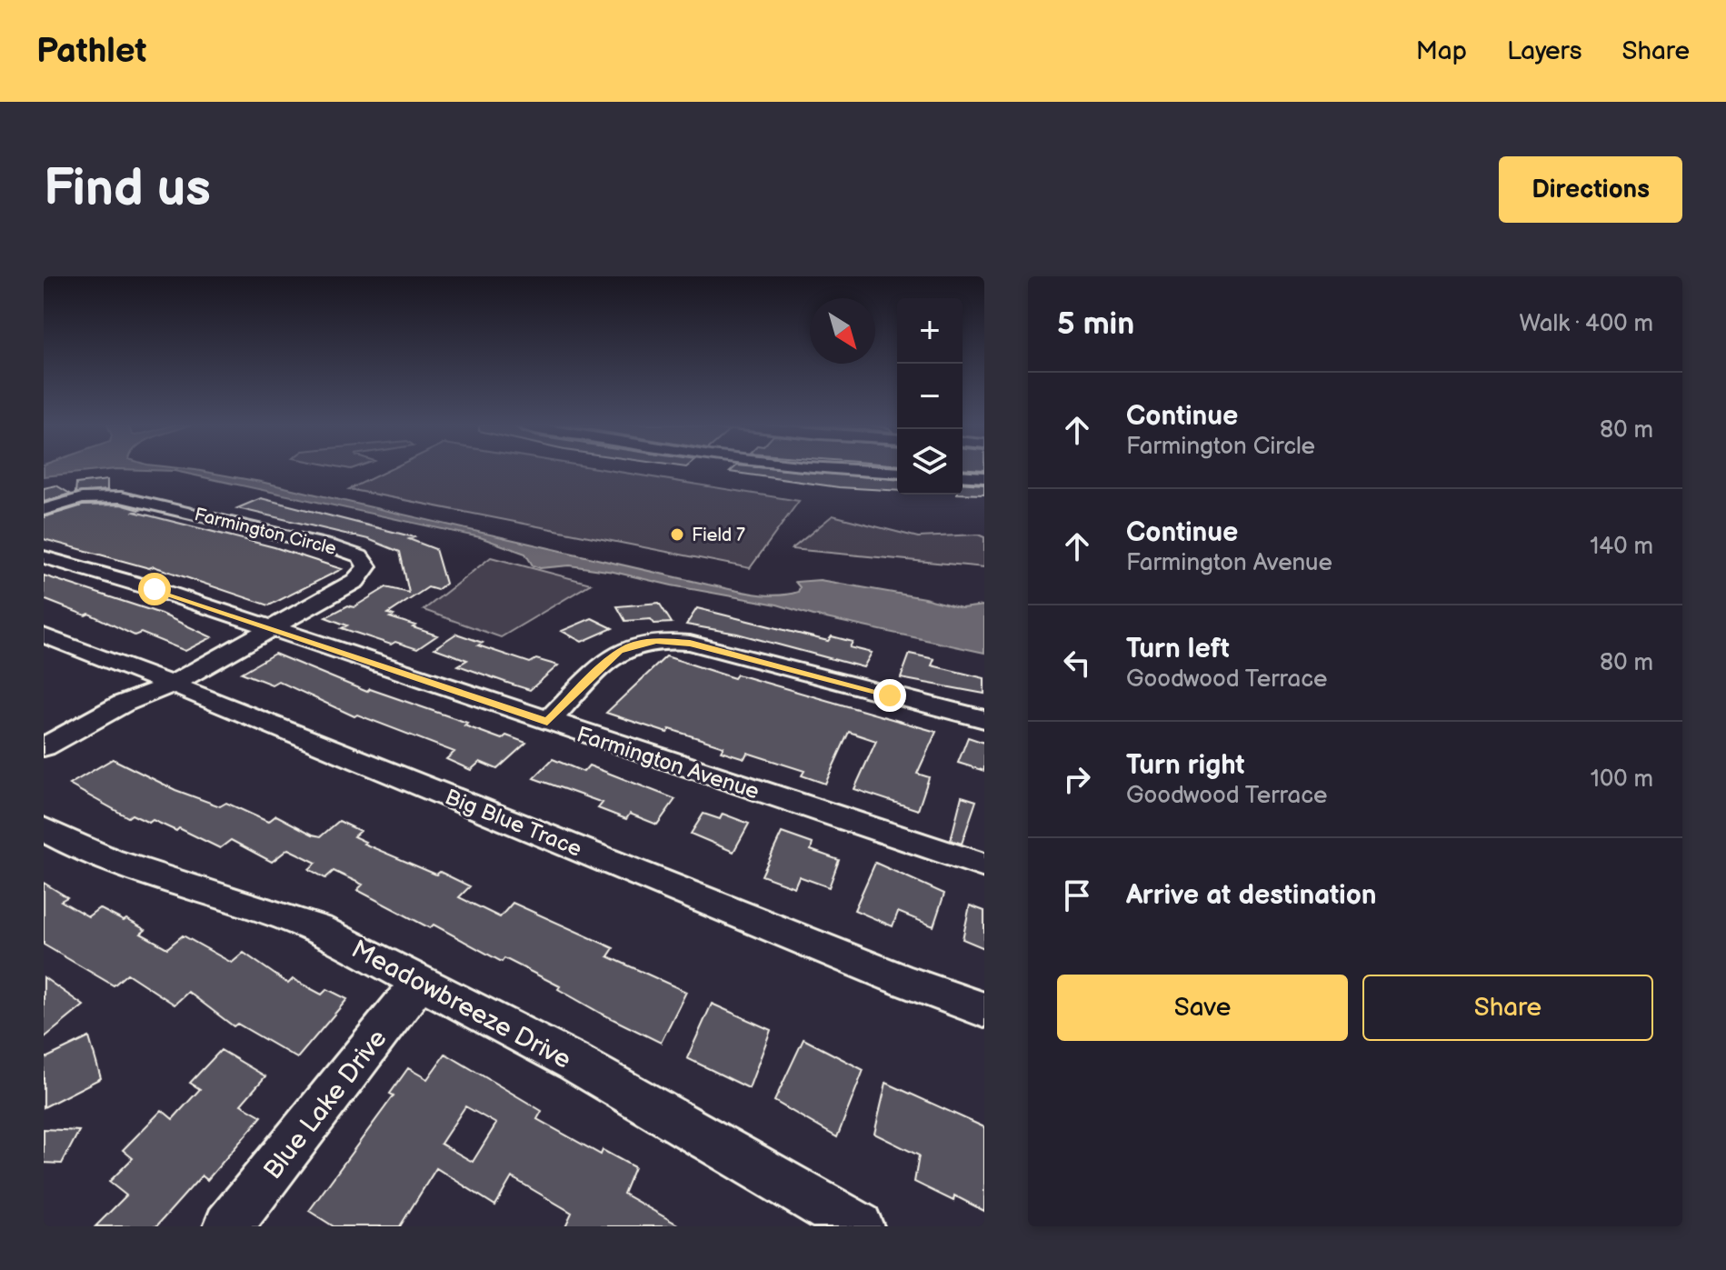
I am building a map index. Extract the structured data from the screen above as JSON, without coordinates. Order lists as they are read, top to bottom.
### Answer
{
  "streets": {
    "street": [
      "Farmington Circle",
      "Farmington Avenue",
      "Big Blue Trace",
      "Meadowbreeze Drive",
      "Blue Lake Drive"
    ]
  },
  "crossings": [
    ["Farmington Circle", "Farmington Avenue"],
    ["Farmington Circle", "Big Blue Trace"],
    ["Meadowbreeze Drive", "Blue Lake Drive"]
  ],
  "places": ["Field 7"],
  "north": "bottom right",
  "page": {
    "header": "Pathlet",
    "nav": ["Map", "Layers", "Share"],
    "buttons": [
      "Directions",
      ["Save", "Share"]
    ],
    "title": "Find us",
    "heading": ["5 min", "Walk · 400 m"],
    "map_buttons": ["+", "−"],
    "list": [
      ["Continue", "Farmington Circle", "80 m"],
      ["Continue", "Farmington Avenue", "140 m"],
      ["Turn left", "Goodwood Terrace", "80 m"],
      ["Turn right", "Goodwood Terrace", "100 m"],
      "Arrive at destination"
    ]
  }
}
